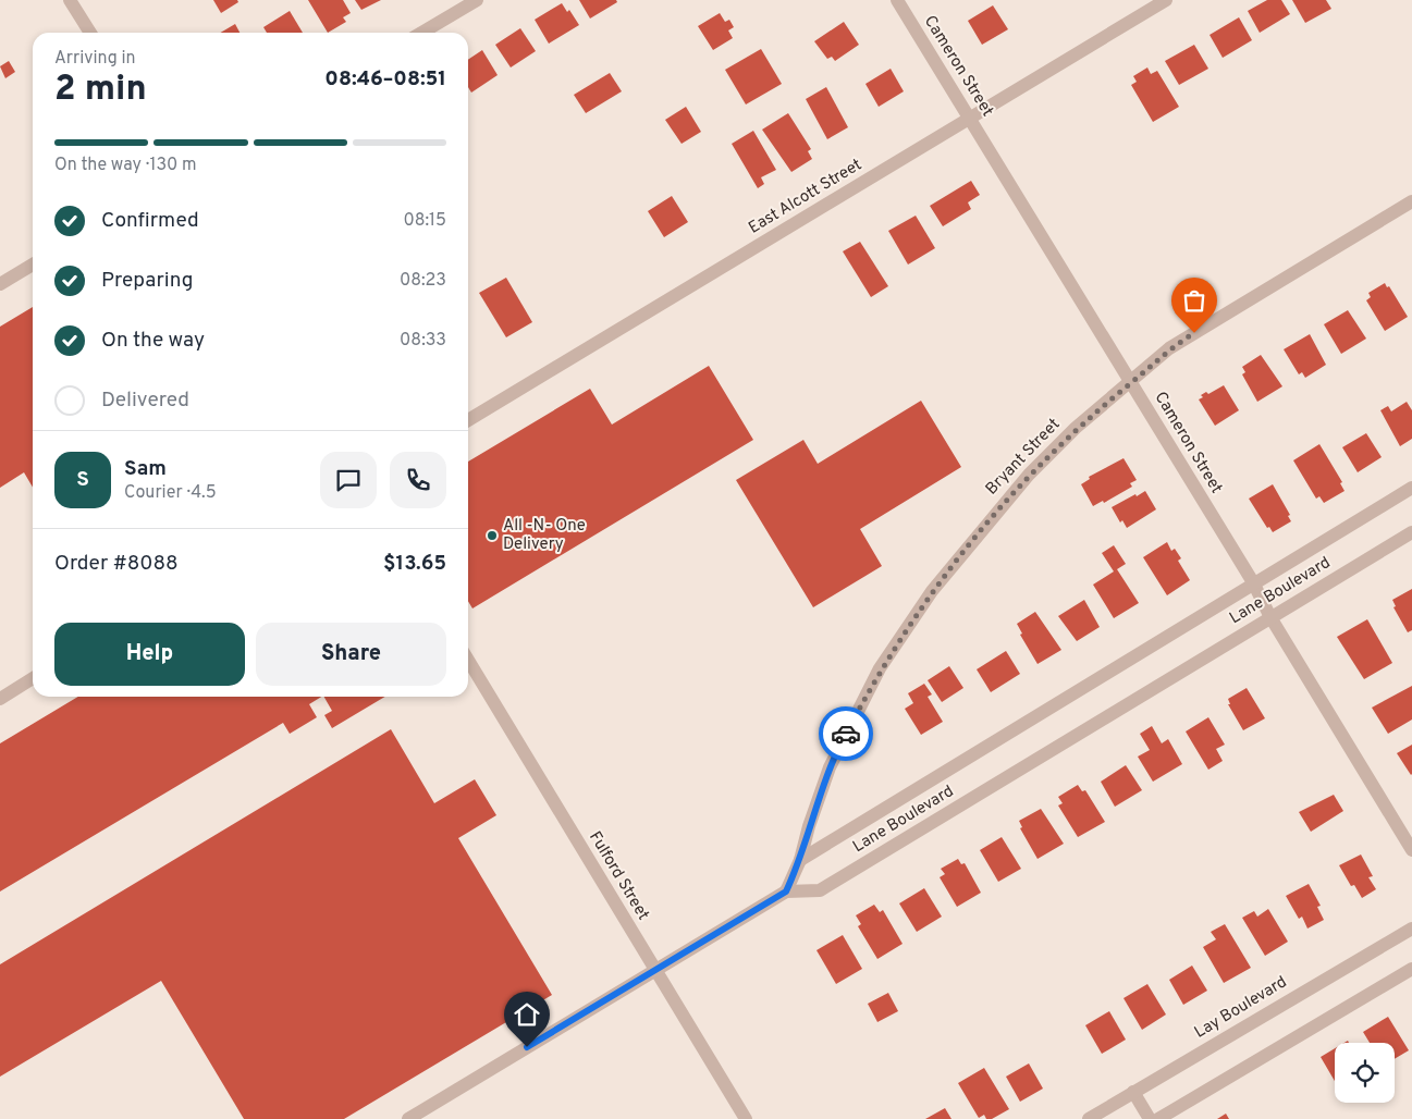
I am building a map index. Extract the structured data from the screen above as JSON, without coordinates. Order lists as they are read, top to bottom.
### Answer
{
  "streets": {
    "street": [
      "Cameron Street",
      "East Alcott Street",
      "Bryant Street",
      "Lane Boulevard",
      "Fulford Street",
      "Lay Boulevard"
    ]
  },
  "crossings": [
    ["Cameron Street", "East Alcott Street"],
    ["Cameron Street", "Bryant Street"],
    ["Cameron Street", "Lane Boulevard"],
    ["Bryant Street", "Lane Boulevard"],
    ["Lane Boulevard", "Fulford Street"]
  ],
  "places": ["All -N- One Delivery"],
  "page": {
    "heading": ["2 min", "Arriving in", "08:46–08:51"],
    "panel": [
      "Sam",
      "Courier · 4.5",
      "Order #8088",
      "$13.65"
    ],
    "bar": "On the way · 130 m",
    "list": [
      ["Confirmed", "08:15"],
      ["Preparing", "08:23"],
      ["On the way", "08:33"],
      "Delivered"
    ],
    "round": "S",
    "buttons": ["Help", "Share"]
  }
}
